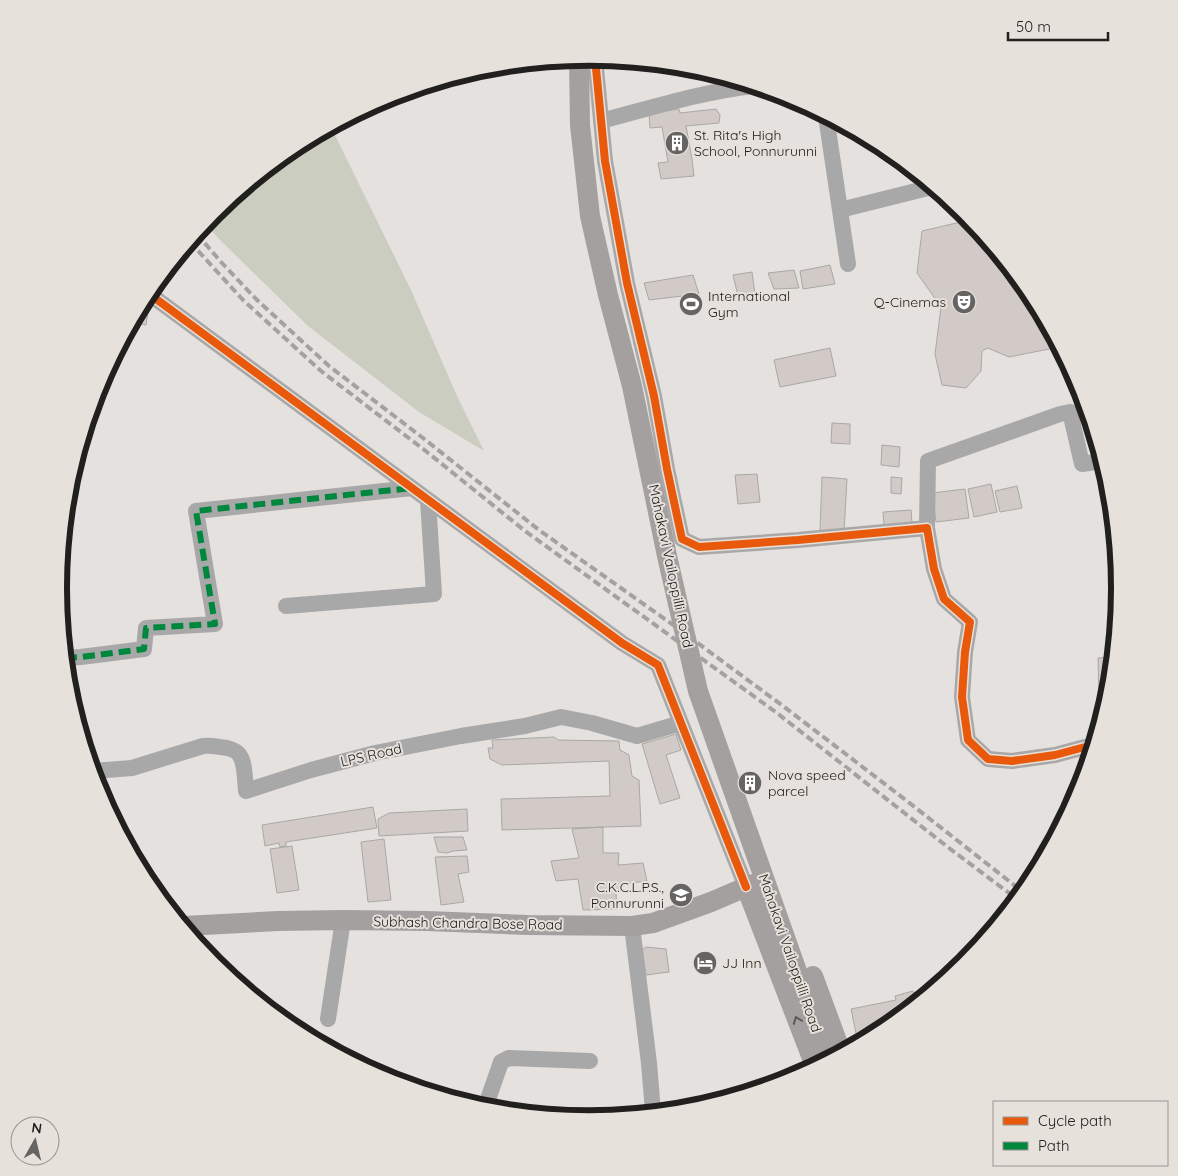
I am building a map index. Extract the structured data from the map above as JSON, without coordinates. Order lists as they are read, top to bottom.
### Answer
{
  "streets": {
    "main road": ["Mahakavi Vailoppilli Road", "Subhash Chandra Bose Road"],
    "street": ["LPS Road"]
  },
  "places": {
    "building": ["St. Rita's High School, Ponnurunni", "Nova speed parcel"],
    "theatre": ["Q-Cinemas"],
    "sports": ["International Gym"],
    "school or university": ["C.K.C.L.P.S., Ponnurunni"],
    "hotel": ["JJ Inn"]
  },
  "legend": ["Cycle path", "Path"],
  "scale_bar": "50 m",
  "north": "top"
}
